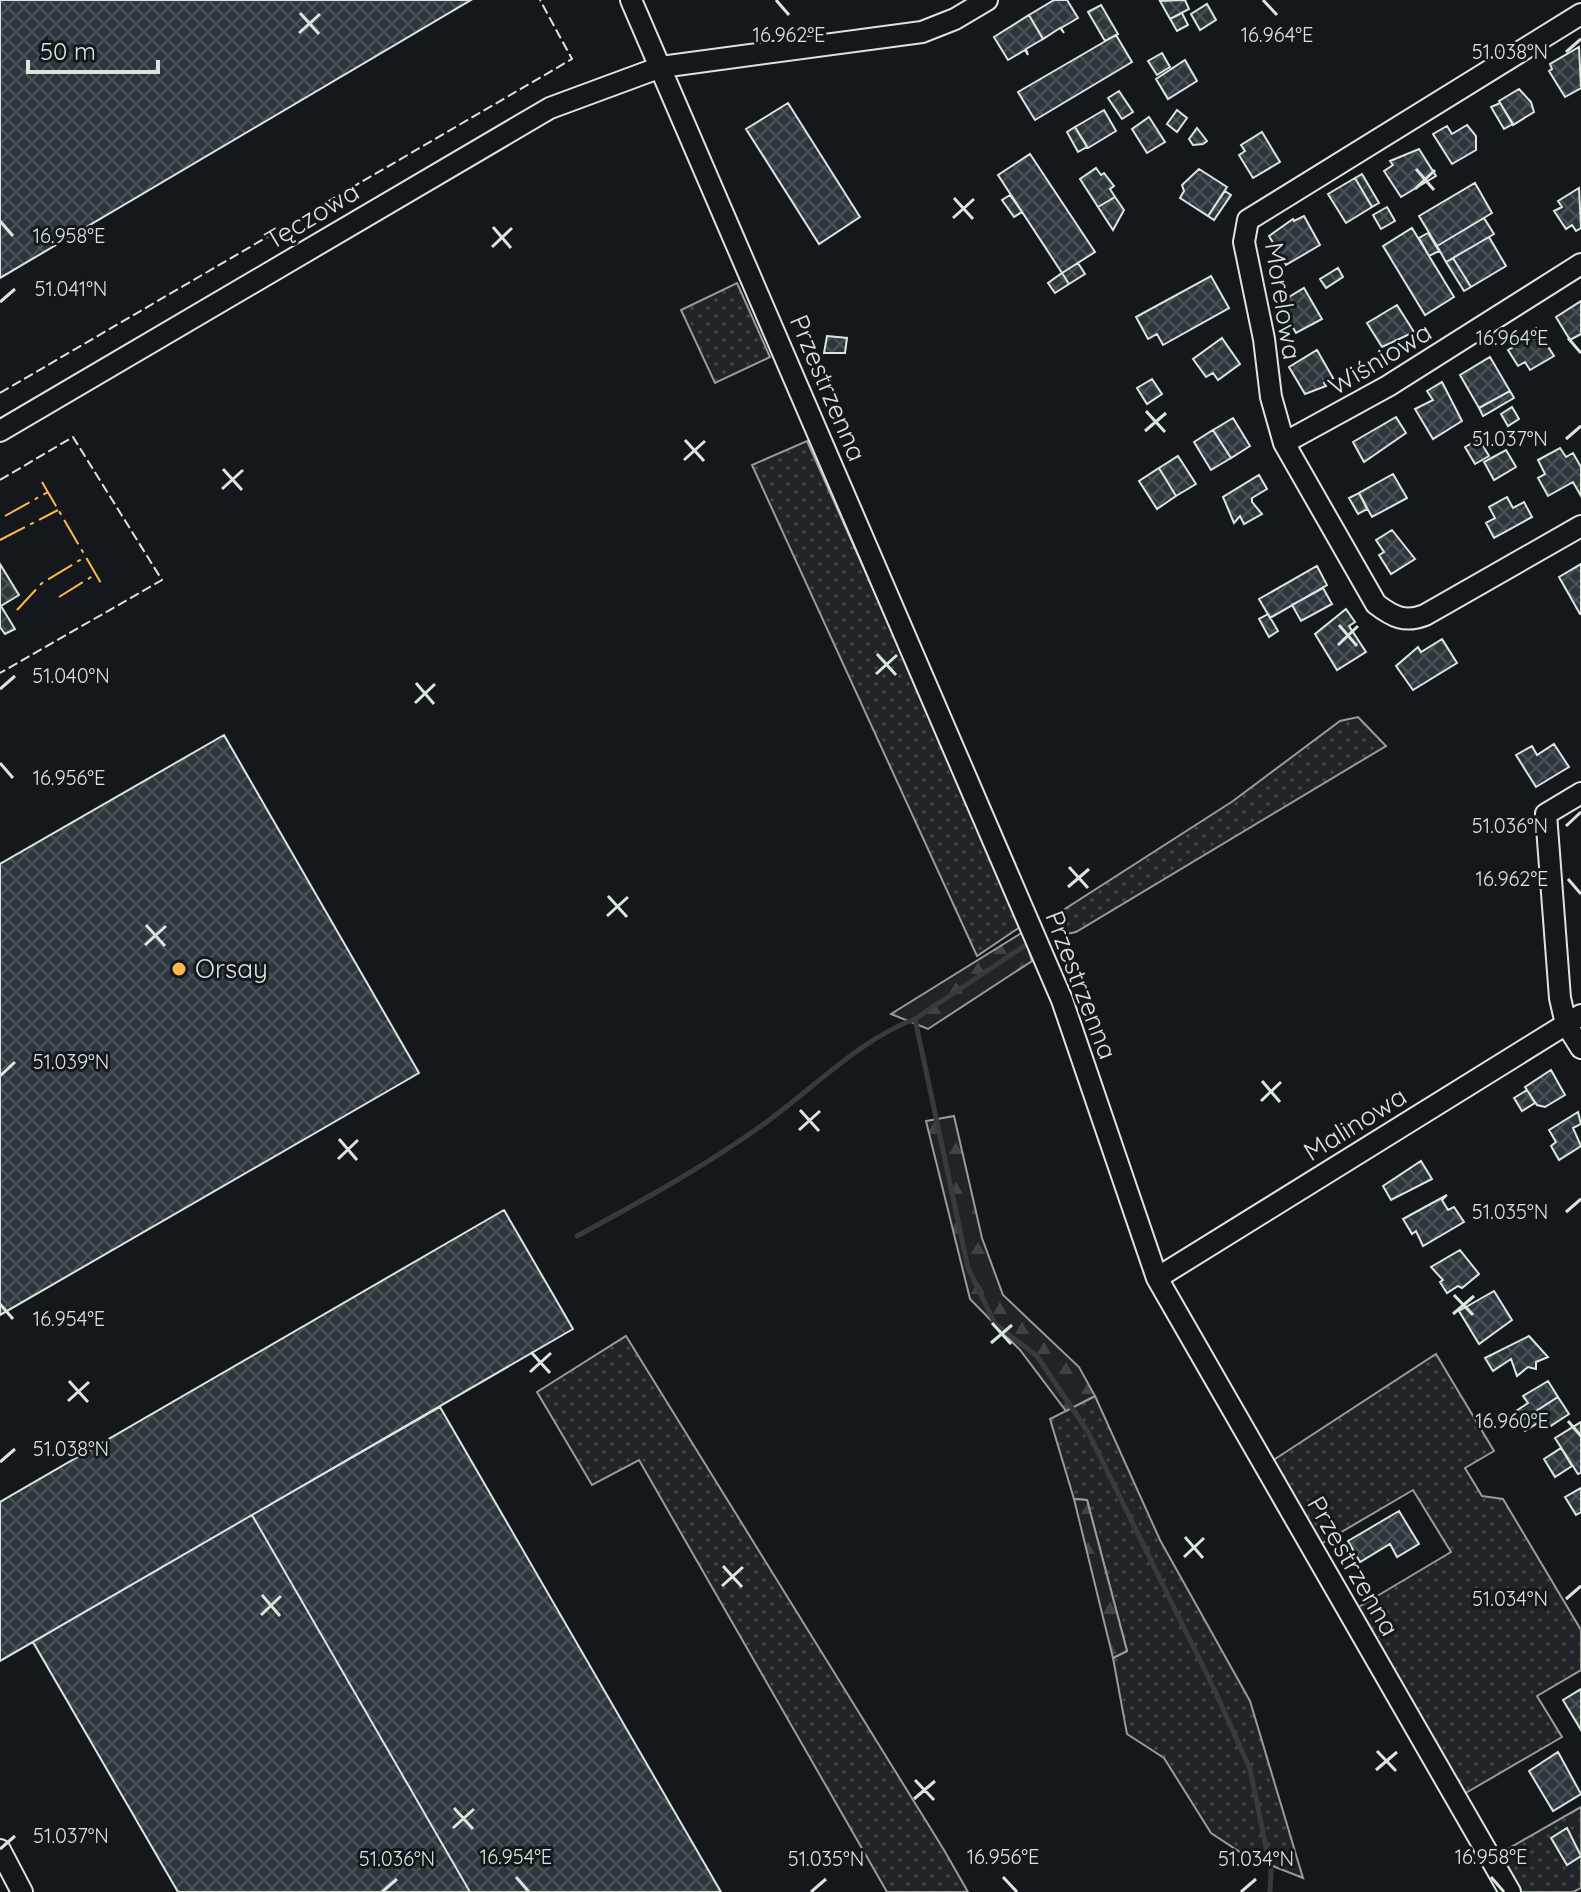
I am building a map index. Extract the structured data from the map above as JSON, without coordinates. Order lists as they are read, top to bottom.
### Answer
{
  "streets": {
    "street": [
      "Tęczowa",
      "Morelowa",
      "Wiśniowa",
      "Przestrzenna",
      "Malinowa"
    ]
  },
  "crossings": [
    ["Tęczowa", "Przestrzenna"],
    ["Morelowa", "Wiśniowa"],
    ["Przestrzenna", "Malinowa"]
  ],
  "places": ["Orsay"],
  "scale_bar": "50 m",
  "coordinates": [
    "16.962°E",
    "16.964°E",
    "51.038°N",
    "16.958°E",
    "51.041°N",
    "51.037°N",
    "51.040°N",
    "16.956°E",
    "51.036°N",
    "51.039°N",
    "51.035°N",
    "16.954°E",
    "16.960°E",
    "51.034°N"
  ]
}
